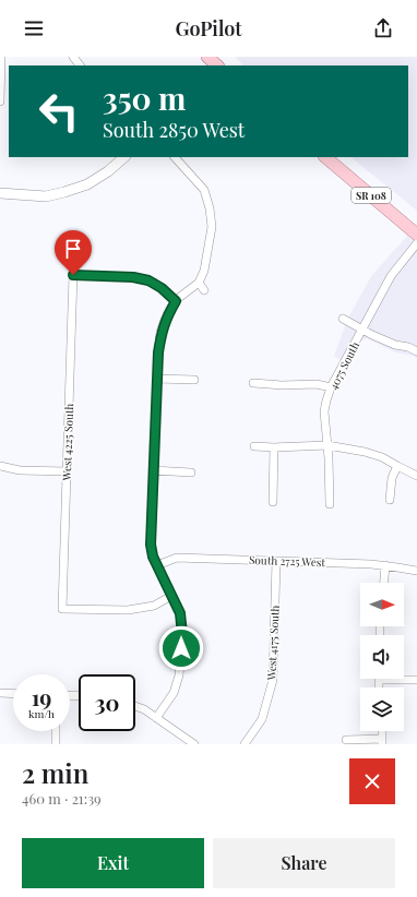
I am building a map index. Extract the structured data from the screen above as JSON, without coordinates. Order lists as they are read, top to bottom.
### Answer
{
  "streets": {
    "main road": ["SR 108"],
    "street": [
      "4075 South",
      "West 4225 South",
      "South 2725 West",
      "West 4175 South"
    ]
  },
  "crossings": [
    ["South 2725 West", "West 4175 South"]
  ],
  "north": "right",
  "page": {
    "header": "GoPilot",
    "turn": ["350 m", "South 2850 West"],
    "speed": "19 km/h",
    "limit": "30",
    "heading": ["2 min", "460 m · 21:39"],
    "buttons": ["Exit", "Share"]
  }
}
